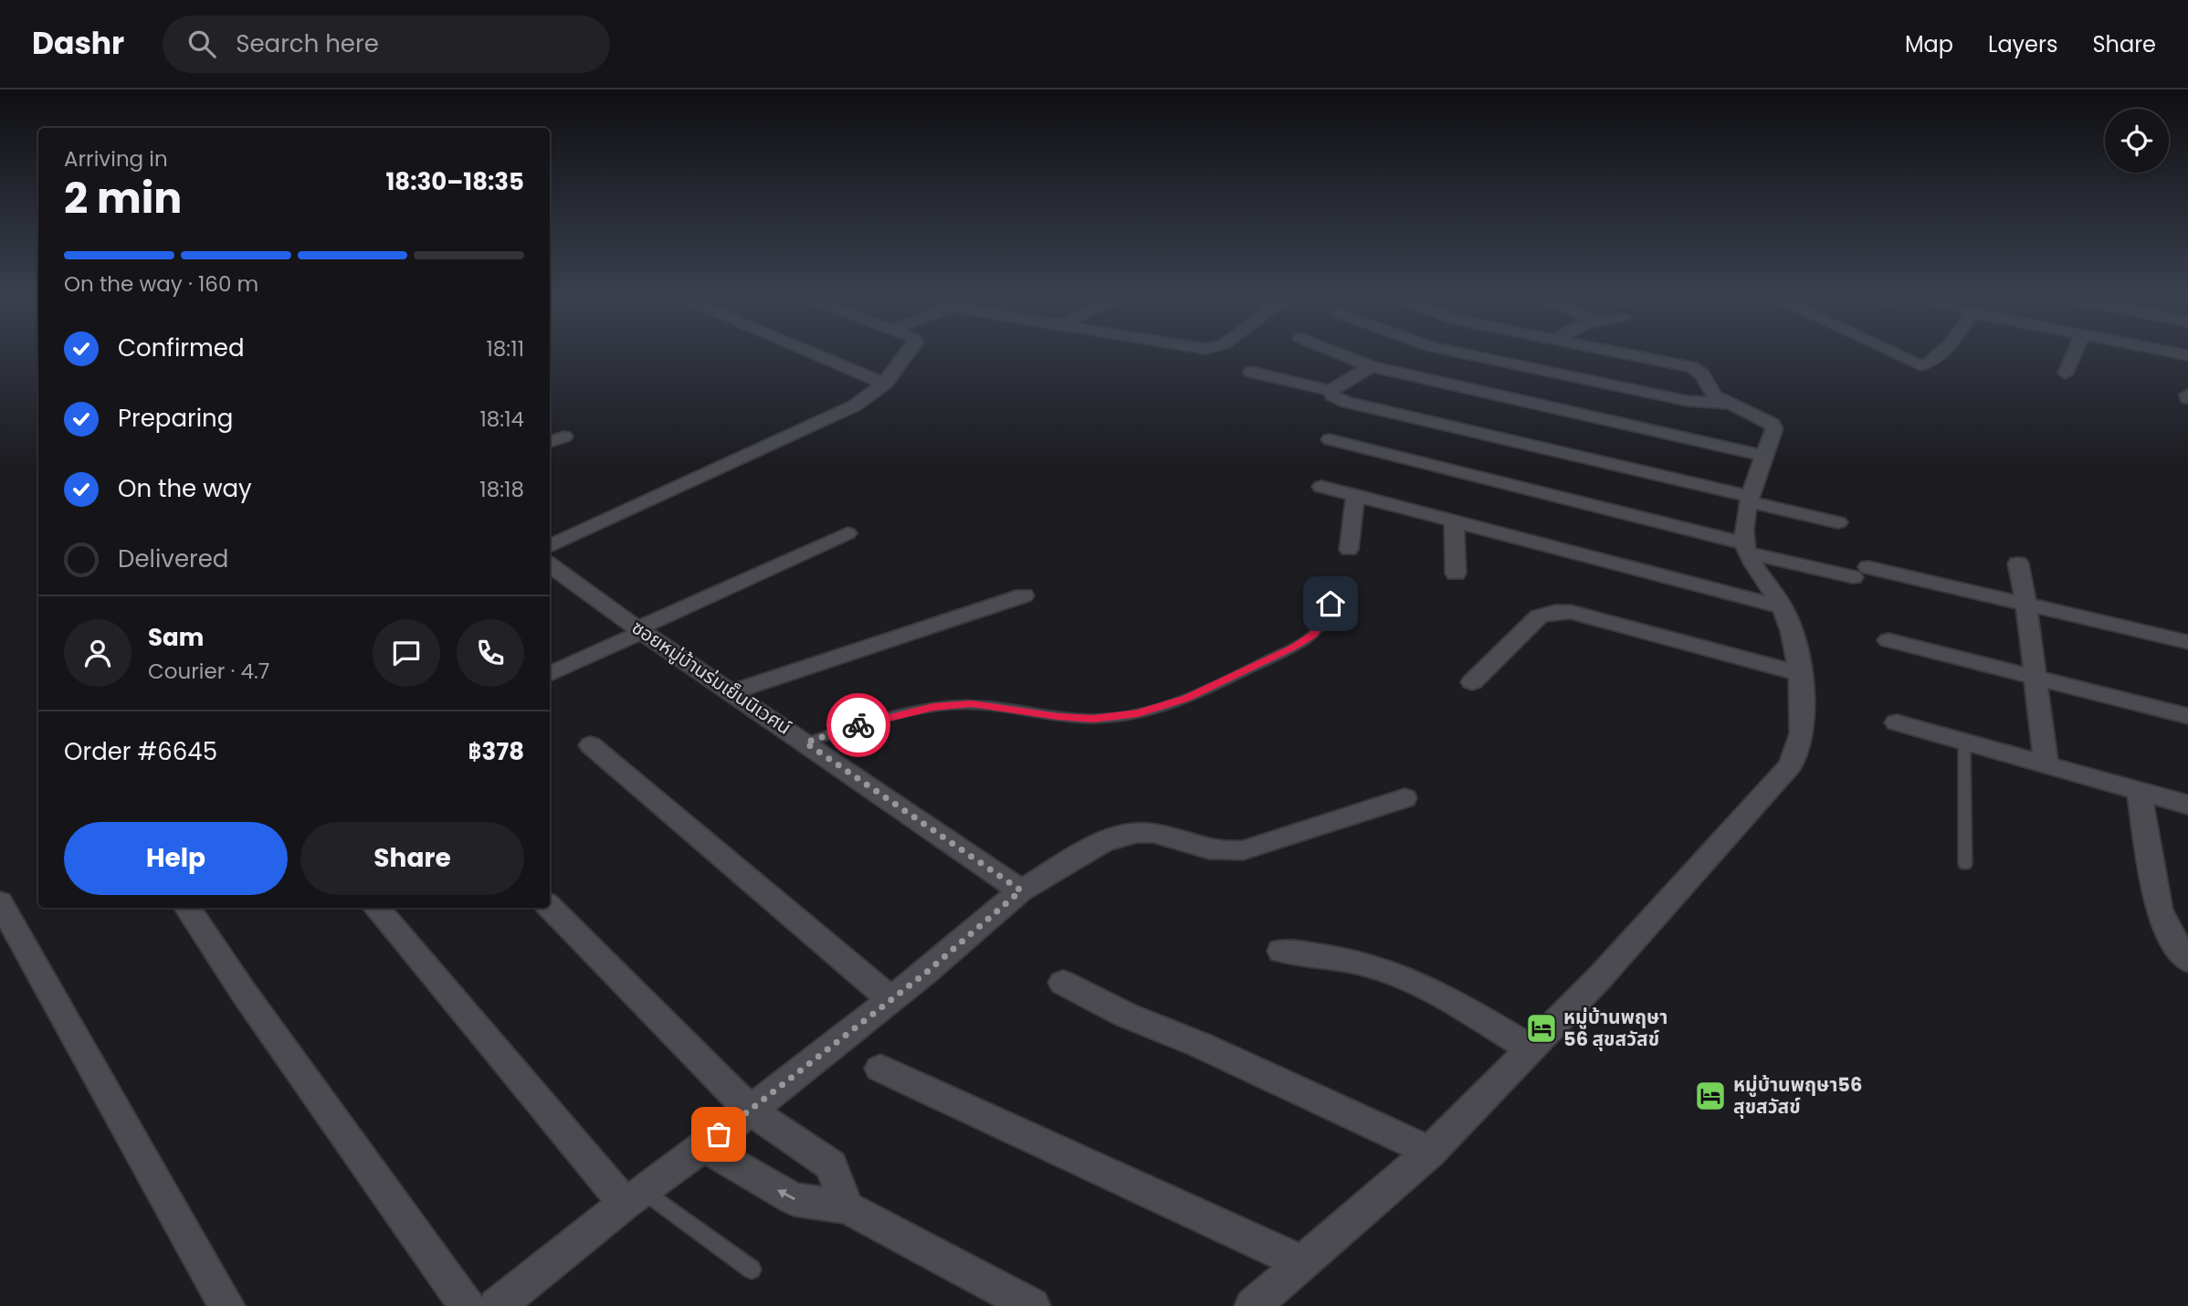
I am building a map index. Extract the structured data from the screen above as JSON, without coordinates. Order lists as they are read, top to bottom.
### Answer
{
  "streets": {
    "street": ["ซอยหมู่บ้านร่มเย็นนิเวศน์"]
  },
  "places": {
    "hotel": ["หมู่บ้านพฤษา 56 สุขสวัสข์", "หมู่บ้านพฤษา56 สุขสวัสข์"]
  },
  "page": {
    "header": "Dashr",
    "search": "Search here",
    "nav": ["Map", "Layers", "Share"],
    "heading": ["2 min", "Arriving in", "18:30–18:35"],
    "panel": [
      "Sam",
      "Courier · 4.7",
      "Order #6645",
      "฿378"
    ],
    "bar": "On the way · 160 m",
    "list": [
      ["Confirmed", "18:11"],
      ["Preparing", "18:14"],
      ["On the way", "18:18"],
      "Delivered"
    ],
    "buttons": ["Help", "Share"]
  }
}
